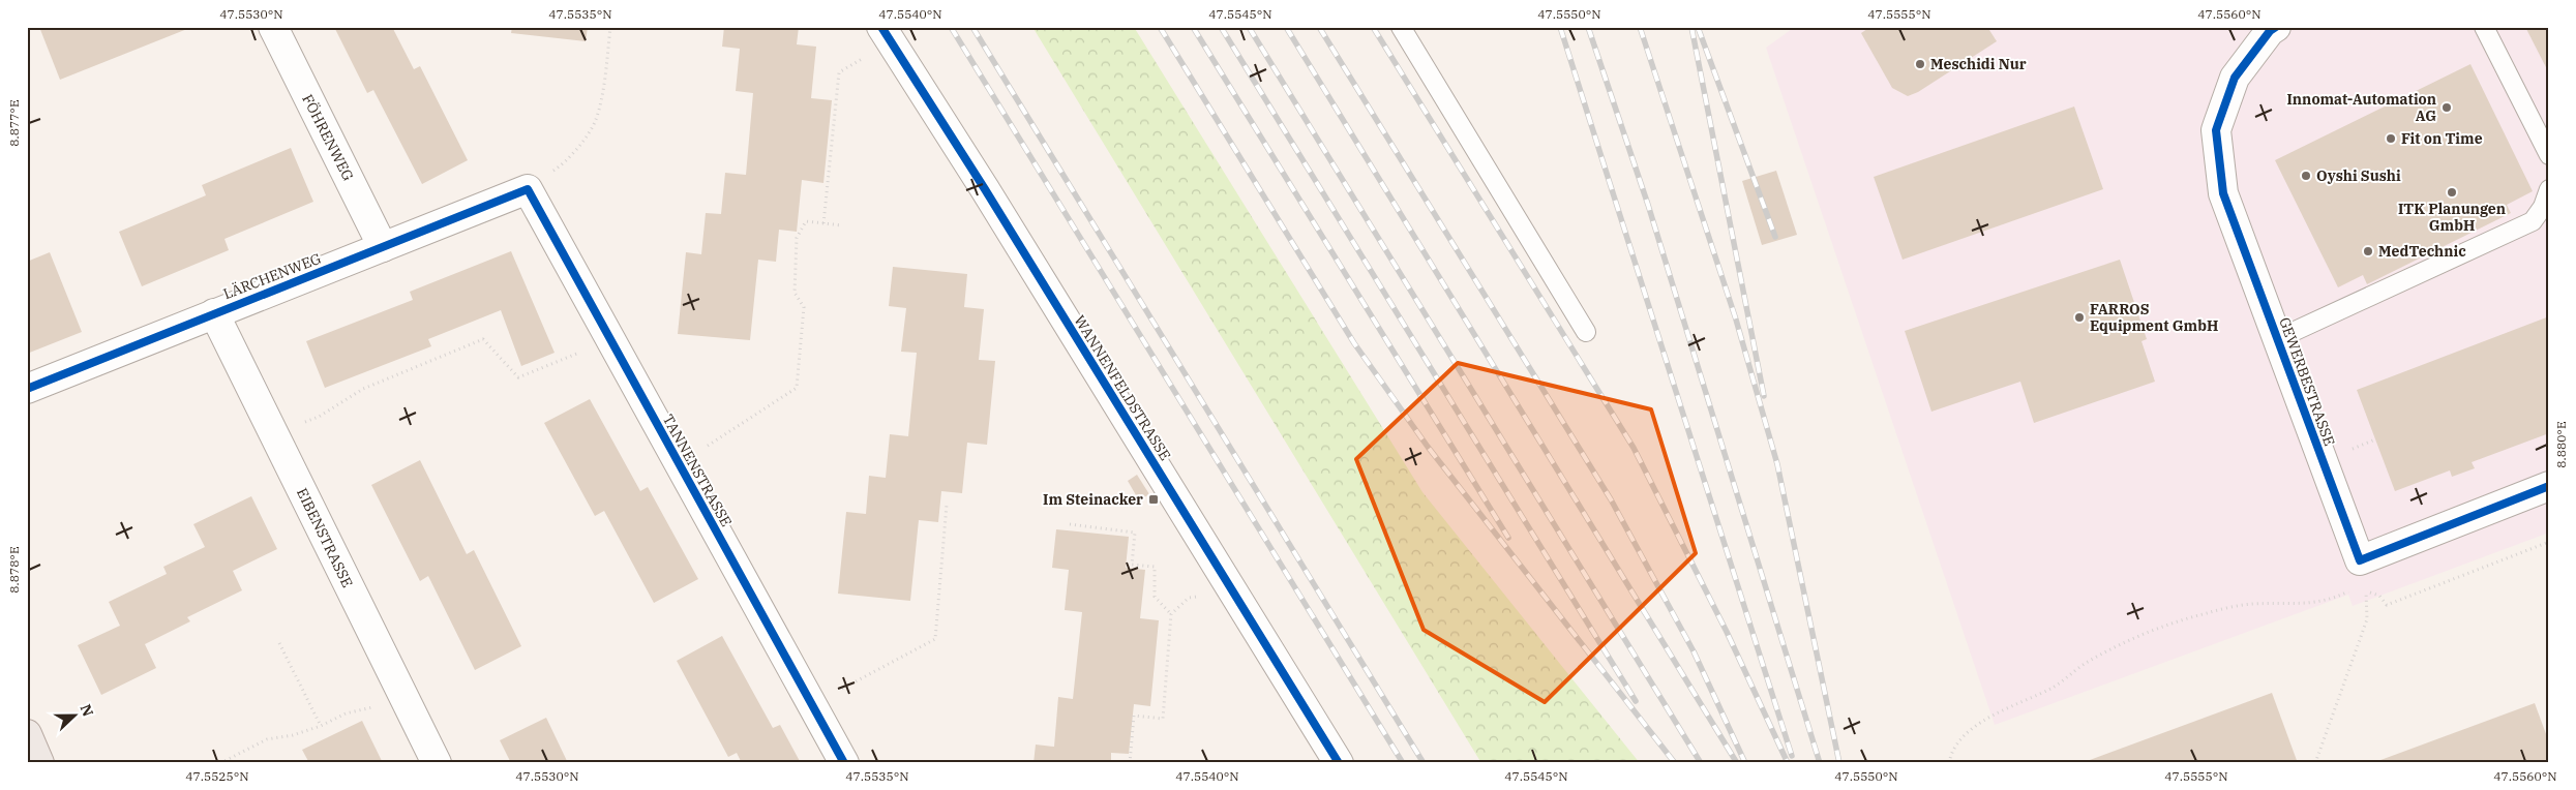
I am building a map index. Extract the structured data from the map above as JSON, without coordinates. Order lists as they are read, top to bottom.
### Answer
{
  "streets": {
    "street": [
      "FÖHRENWEG",
      "LÄRCHENWEG",
      "GEWERBESTRASSE",
      "WANNENFELDSTRASSE",
      "TANNENSTRASSE",
      "EIBENSTRASSE"
    ]
  },
  "crossings": [
    ["FÖHRENWEG", "LÄRCHENWEG"],
    ["LÄRCHENWEG", "TANNENSTRASSE"],
    ["LÄRCHENWEG", "EIBENSTRASSE"]
  ],
  "places": {
    "other": [
      "Meschidi Nur",
      "Innomat-Automation AG",
      "Fit on Time",
      "Oyshi Sushi",
      "ITK Planungen GmbH",
      "MedTechnic",
      "FARROS Equipment GmbH"
    ],
    "transit": ["Im Steinacker"]
  },
  "north": "right",
  "coordinates": [
    "47.5530°N",
    "47.5535°N",
    "47.5540°N",
    "47.5545°N",
    "47.5550°N",
    "47.5555°N",
    "47.5560°N",
    "8.877°E",
    "8.880°E",
    "8.878°E",
    "47.5525°N"
  ]
}
